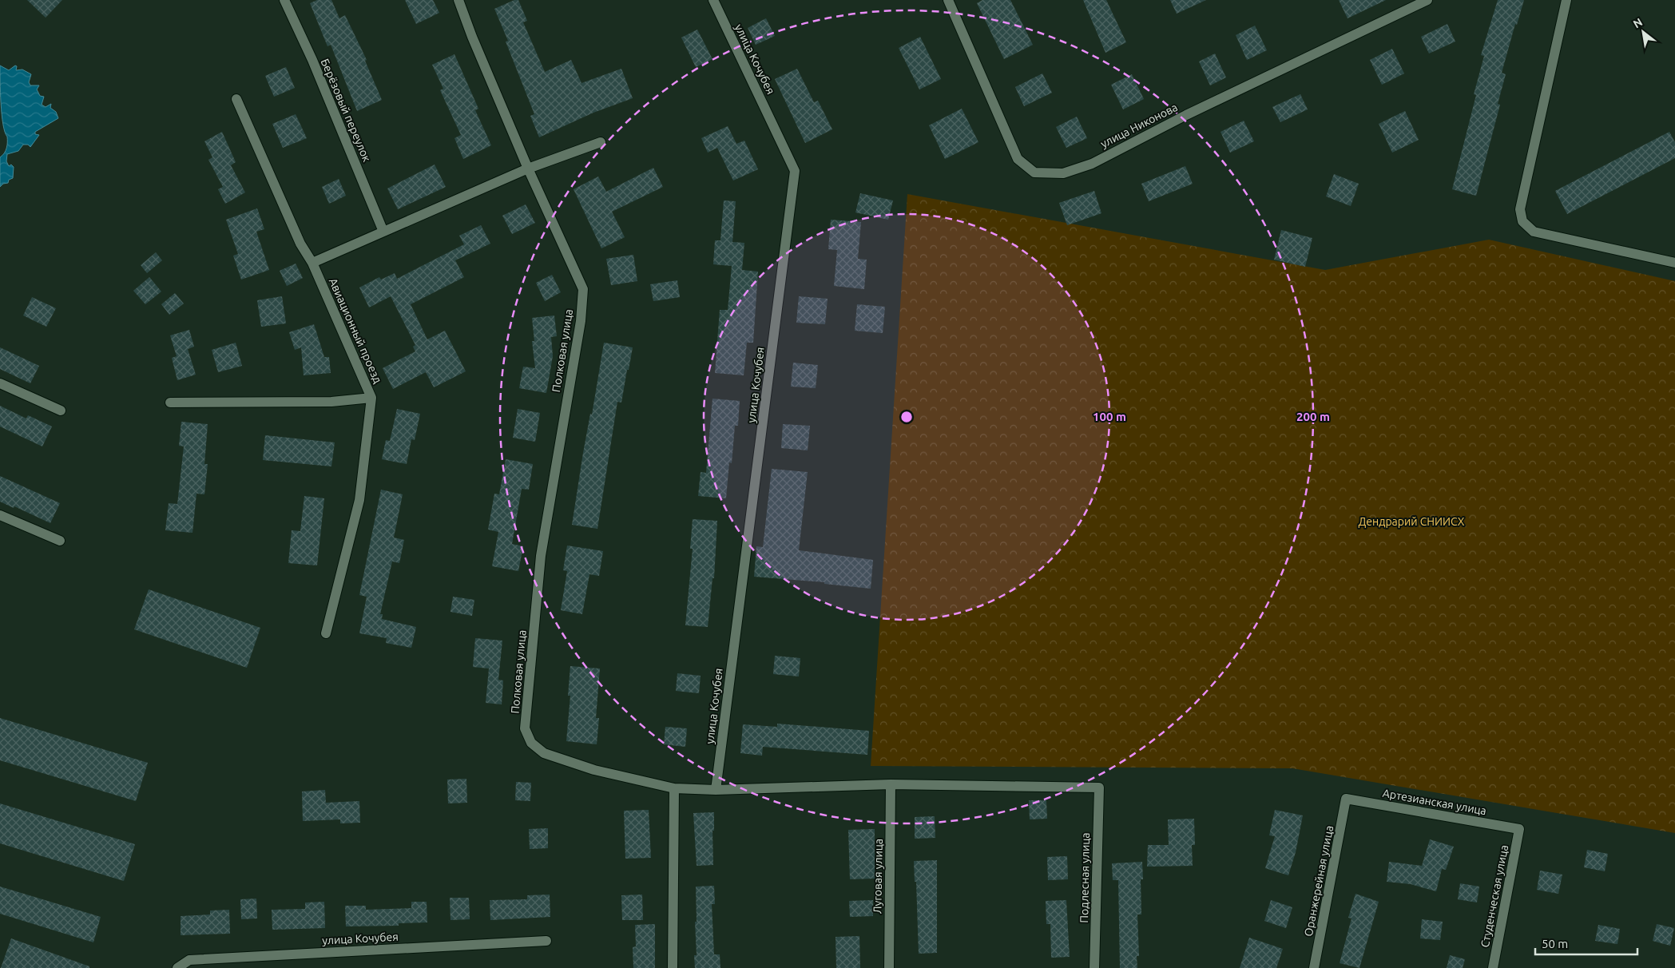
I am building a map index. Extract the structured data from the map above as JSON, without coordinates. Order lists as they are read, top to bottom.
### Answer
{
  "streets": {
    "street": [
      "улица Кочубея",
      "Берёзовый переулок",
      "улица Никонова",
      "Авиационный проезд",
      "Полковая улица",
      "Артезианская улица",
      "Луговая улица",
      "Подлесная улица",
      "Оранжерейная улица",
      "Студенческая улица"
    ]
  },
  "crossings": [
    ["Артезианская улица", "Оранжерейная улица"],
    ["Артезианская улица", "Студенческая улица"],
    ["Луговая улица", "Подлесная улица"]
  ],
  "parks": ["Дендрарий СНИИСХ"],
  "scale_bar": "50 m",
  "north": "top left",
  "rings": ["100 m", "200 m"]
}
